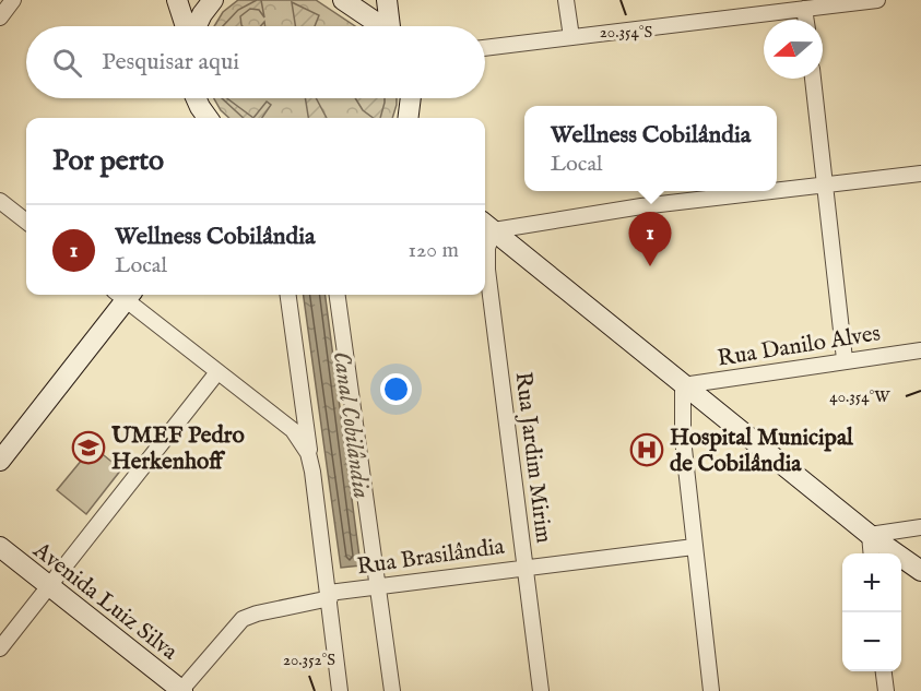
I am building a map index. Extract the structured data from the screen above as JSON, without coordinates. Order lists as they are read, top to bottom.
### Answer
{
  "streets": {
    "street": [
      "Rua Danilo Alves",
      "Rua Jardim Mirim",
      "Rua Brasilândia",
      "Avenida Luiz Silva"
    ]
  },
  "crossings": [
    ["Rua Jardim Mirim", "Rua Brasilândia"],
    ["Rua Brasilândia", "Avenida Luiz Silva"]
  ],
  "water": ["Canal Cobilândia"],
  "places": {
    "school or university": ["UMEF Pedro Herkenhoff"],
    "hospital": ["Hospital Municipal de Cobilândia"]
  },
  "north": "left",
  "page": {
    "search": "Pesquisar aqui",
    "popup": ["Wellness Cobilândia", "Local"],
    "heading": "Por perto",
    "list": [
      {
        "mark": "1",
        "name": "Wellness Cobilândia",
        "note": "Local",
        "value": "120 m"
      }
    ],
    "pins": "1",
    "map_buttons": ["+", "−"]
  },
  "coordinates": ["20.354°S", "40.354°W", "20.352°S"]
}
